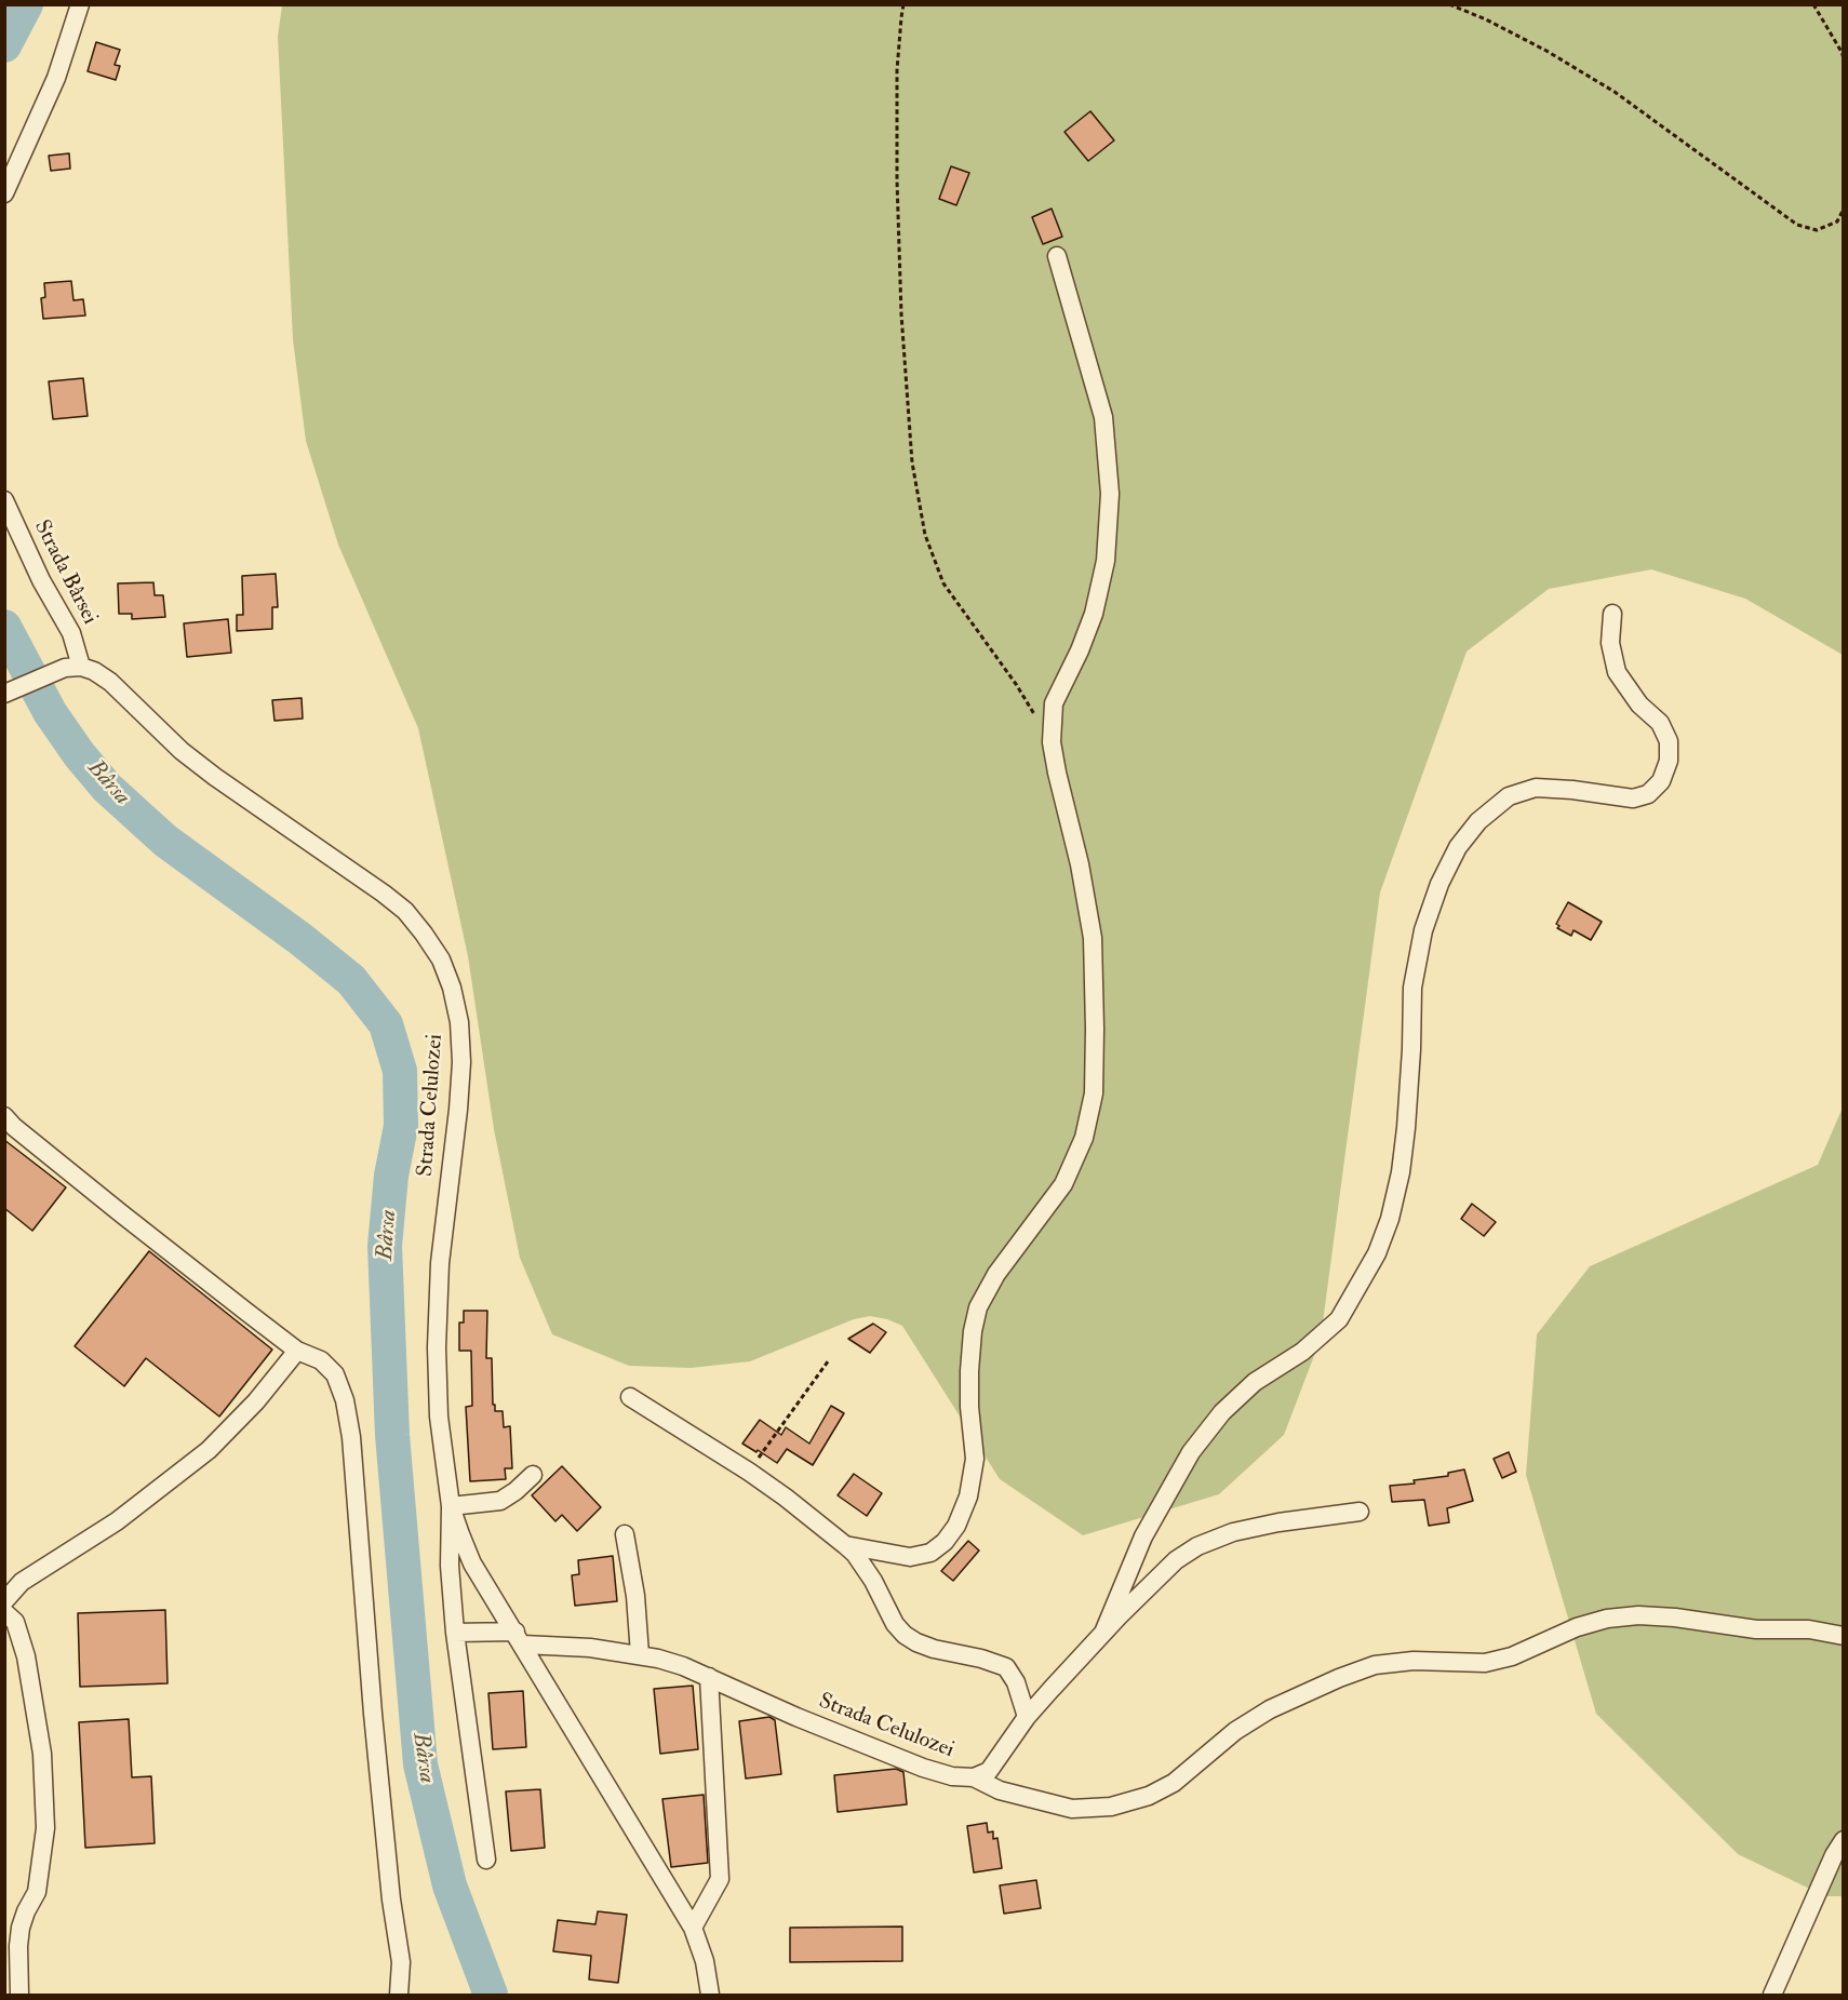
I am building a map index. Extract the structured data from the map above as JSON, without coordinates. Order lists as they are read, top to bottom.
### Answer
{
  "streets": {
    "street": ["Strada Bârsei", "Strada Celulozei"]
  },
  "crossings": [
    ["Strada Bârsei", "Strada Celulozei"]
  ],
  "water": ["Bârsa"]
}
